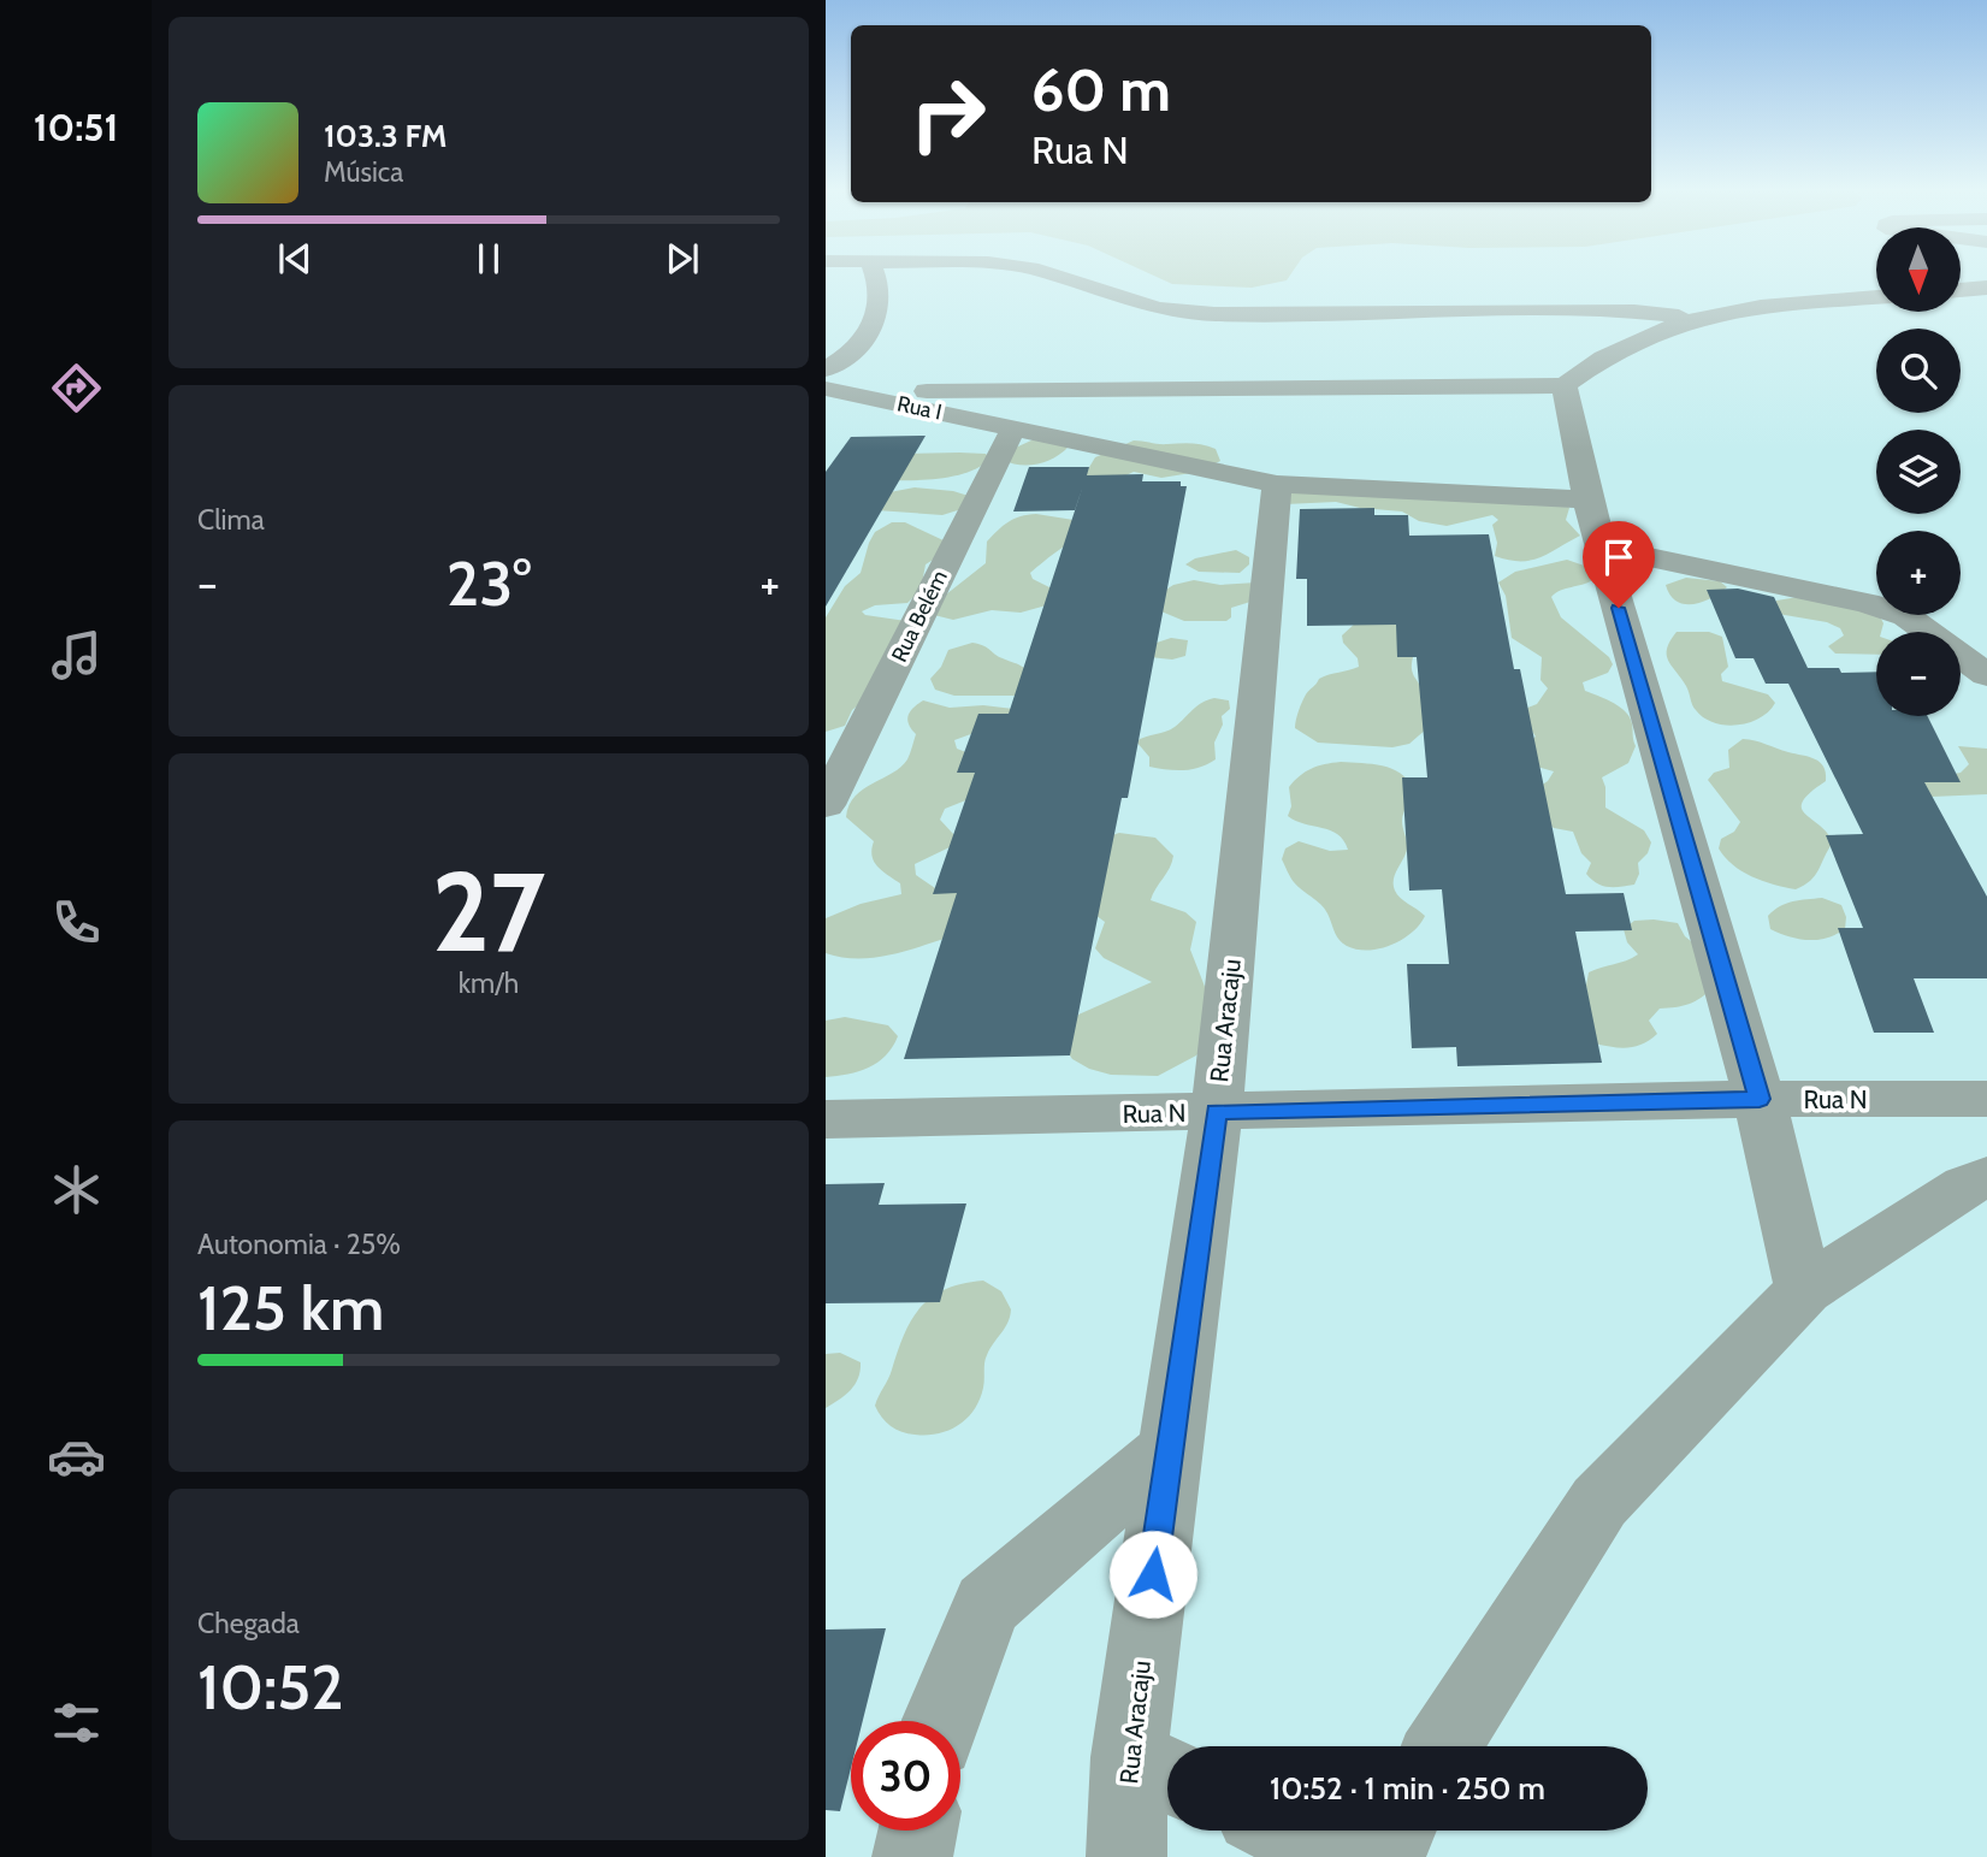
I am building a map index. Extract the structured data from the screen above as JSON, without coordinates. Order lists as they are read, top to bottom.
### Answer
{
  "streets": {
    "street": [
      "Rua I",
      "Rua Belém",
      "Rua Aracaju",
      "Rua N"
    ]
  },
  "crossings": [
    ["Rua I", "Rua Belém"],
    ["Rua I", "Rua Aracaju"],
    ["Rua Aracaju", "Rua N"]
  ],
  "north": "bottom",
  "page": {
    "tabs": "10:51",
    "turn": ["60 m", "Rua N"],
    "song": ["103.3 FM", "Música"],
    "map_buttons": ["+", "−"],
    "tile": [
      "Clima",
      ["27", "km/h"],
      ["Autonomia · 25%", "125 km"],
      ["Chegada", "10:52"]
    ],
    "heat": ["−", "23°", "+"],
    "limit": "30",
    "trip": "10:52 · 1 min · 250 m"
  }
}
